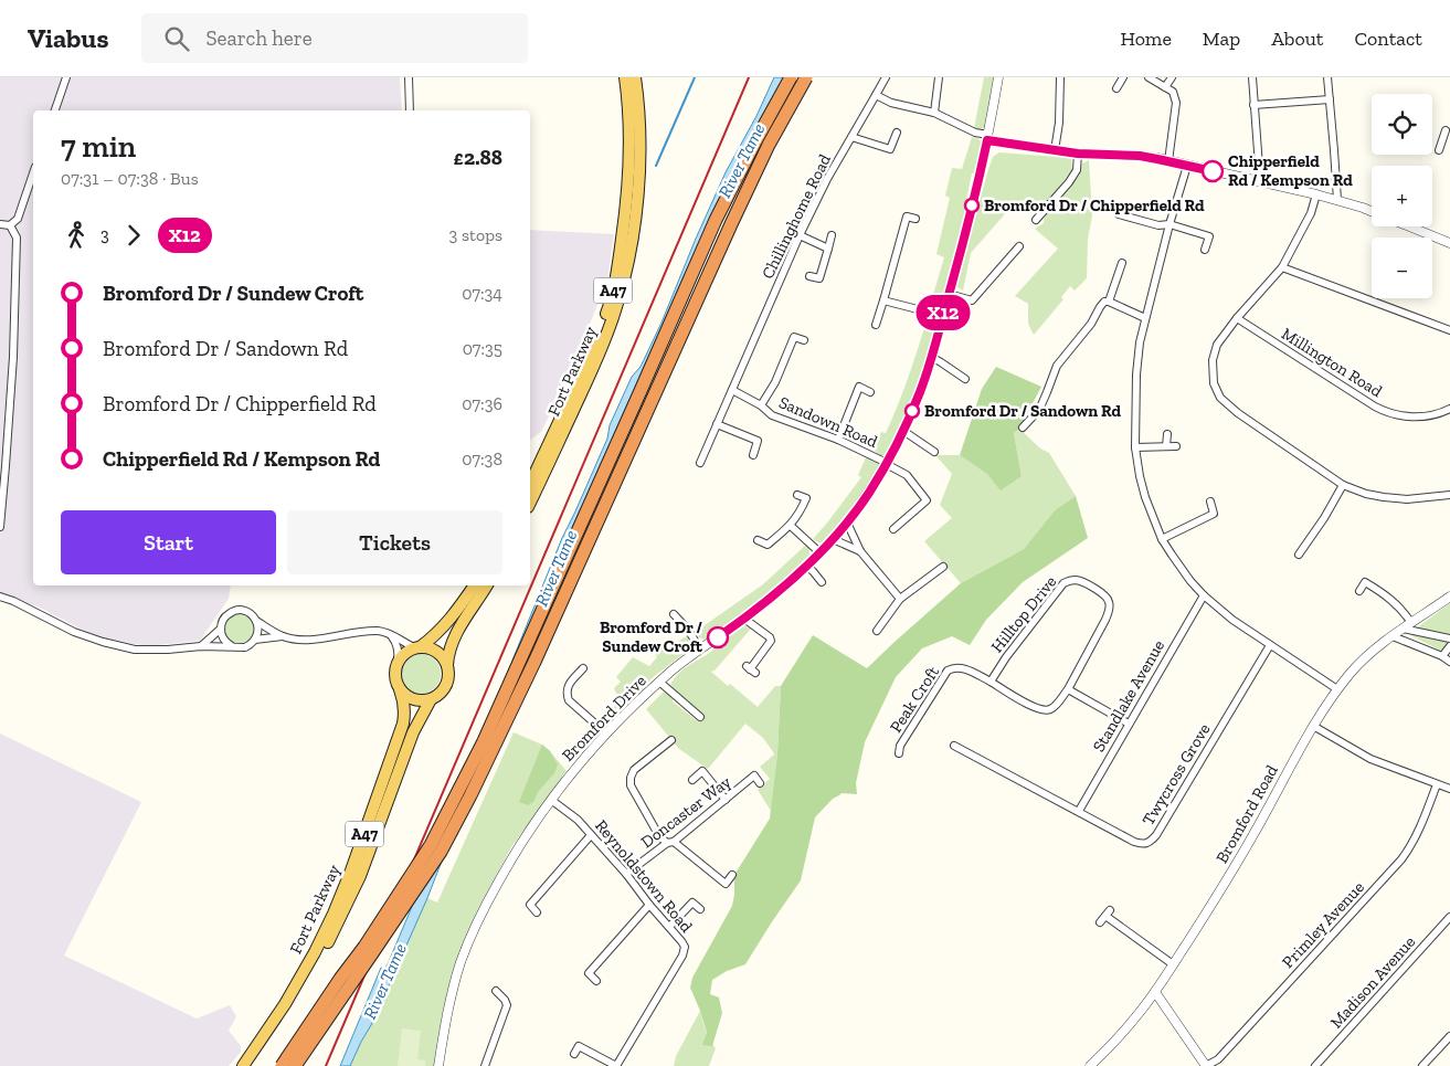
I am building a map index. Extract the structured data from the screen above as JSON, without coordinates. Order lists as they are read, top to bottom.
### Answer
{
  "streets": {
    "main road": ["A47", "Fort Parkway"],
    "street": [
      "Chillinghome Road",
      "Millington Road",
      "Sandown Road",
      "Hilltop Drive",
      "Standlake Avenue",
      "Peak Croft",
      "Bromford Drive",
      "Twycross Grove",
      "Doncaster Way",
      "Bromford Road",
      "Reynoldstown Road",
      "Primley Avenue",
      "Madison Avenue"
    ]
  },
  "crossings": [
    ["Chillinghome Road", "Sandown Road"],
    ["Sandown Road", "Bromford Drive"],
    ["Hilltop Drive", "Peak Croft"],
    ["Standlake Avenue", "Twycross Grove"],
    ["Bromford Drive", "Reynoldstown Road"],
    ["Doncaster Way", "Reynoldstown Road"]
  ],
  "water": ["River Tame"],
  "places": [
    "Chipperfield Rd / Kempson Rd",
    "Bromford Dr / Chipperfield Rd",
    "Bromford Dr / Sandown Rd",
    "Bromford Dr / Sundew Croft"
  ],
  "lines": ["bus line X12"],
  "page": {
    "header": "Viabus",
    "search": "Search here",
    "nav": [
      "Home",
      "Map",
      "About",
      "Contact"
    ],
    "on_map": "X12",
    "map_buttons": ["+", "−"],
    "heading": ["7 min", "07:31 – 07:38 · Bus", "£2.88"],
    "legs": ["3", "X12", "3 stops"],
    "list": [
      {
        "name": "Bromford Dr / Sundew Croft",
        "value": "07:34"
      },
      {
        "name": "Bromford Dr / Sandown Rd",
        "value": "07:35"
      },
      {
        "name": "Bromford Dr / Chipperfield Rd",
        "value": "07:36"
      },
      {
        "name": "Chipperfield Rd / Kempson Rd",
        "value": "07:38"
      }
    ],
    "buttons": ["Start", "Tickets"]
  }
}
